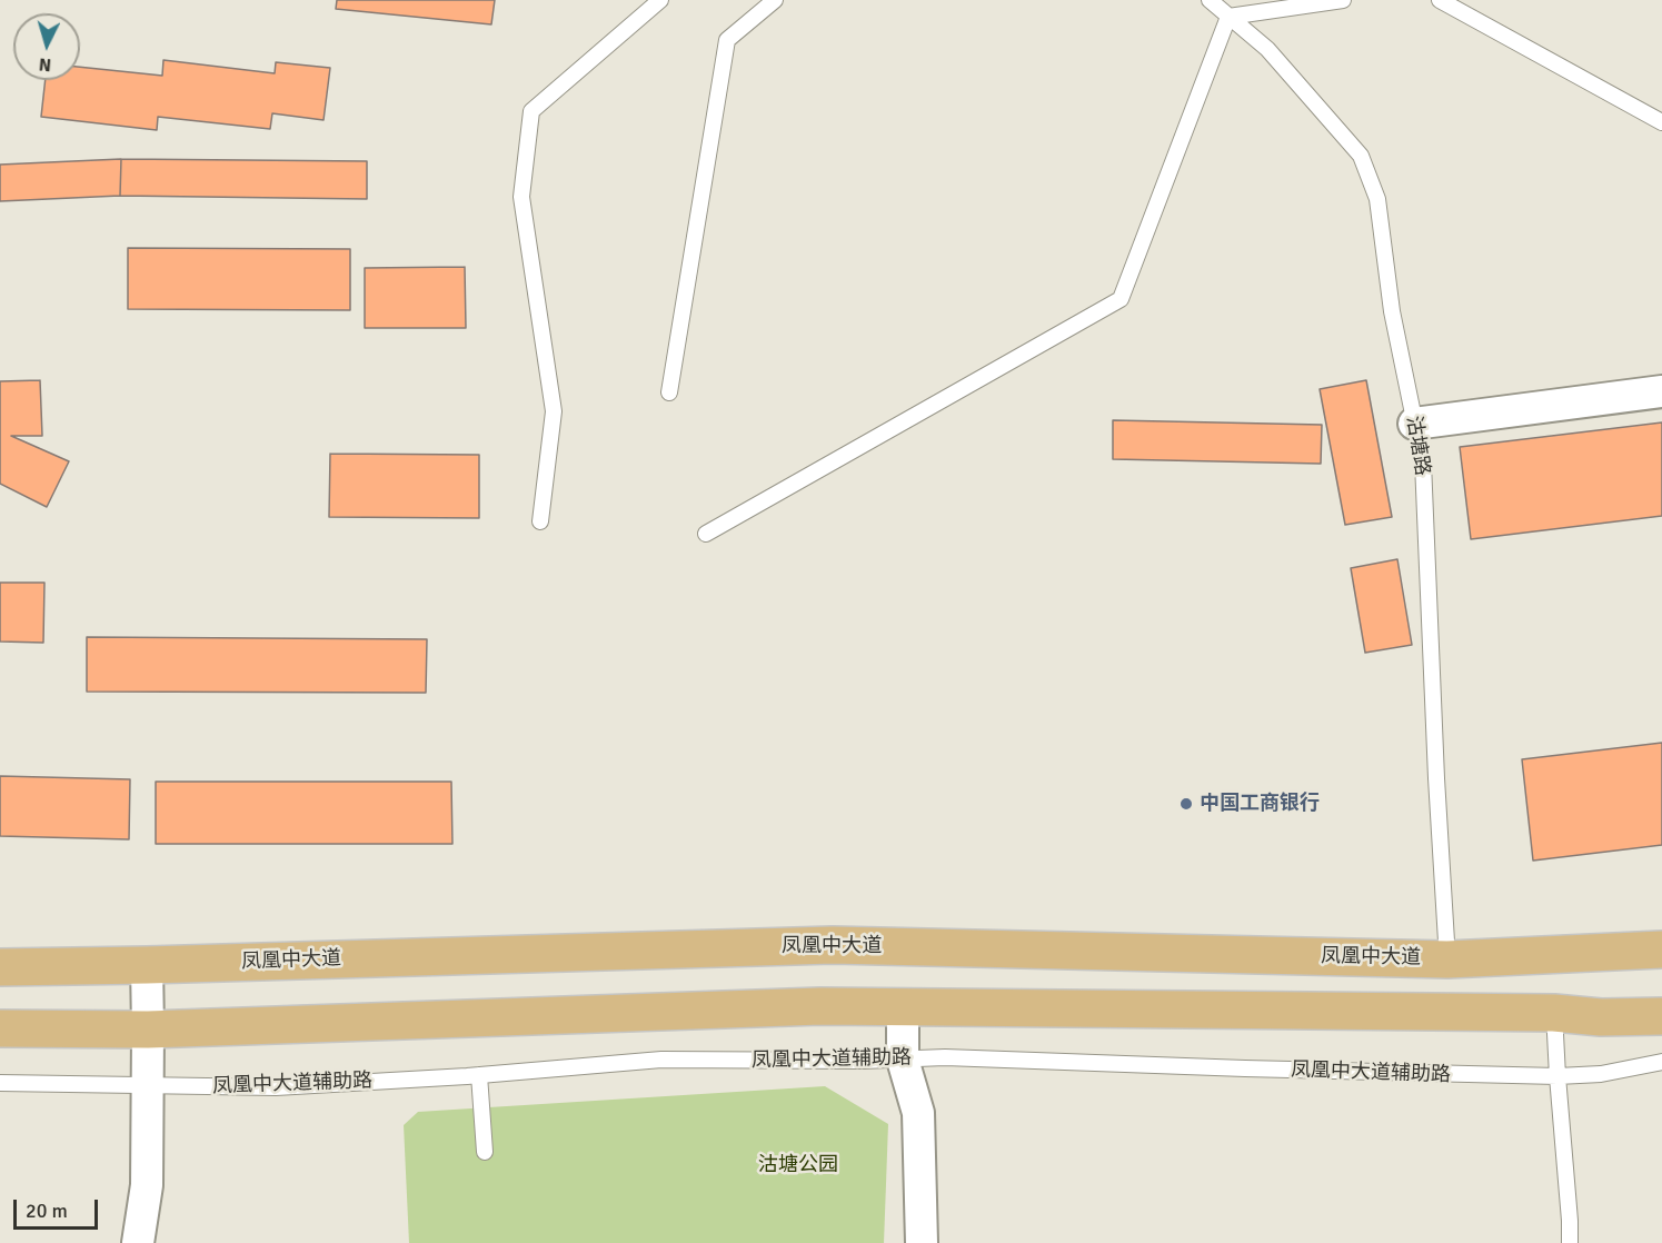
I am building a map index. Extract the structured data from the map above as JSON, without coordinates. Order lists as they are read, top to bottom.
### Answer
{
  "streets": {
    "main road": ["凤凰中大道"],
    "lane": ["沽塘路", "凤凰中大道辅助路"]
  },
  "crossings": [
    ["沽塘路", "凤凰中大道"]
  ],
  "parks": ["沽塘公园"],
  "places": ["中国工商银行"],
  "scale_bar": "20 m",
  "north": "bottom"
}
